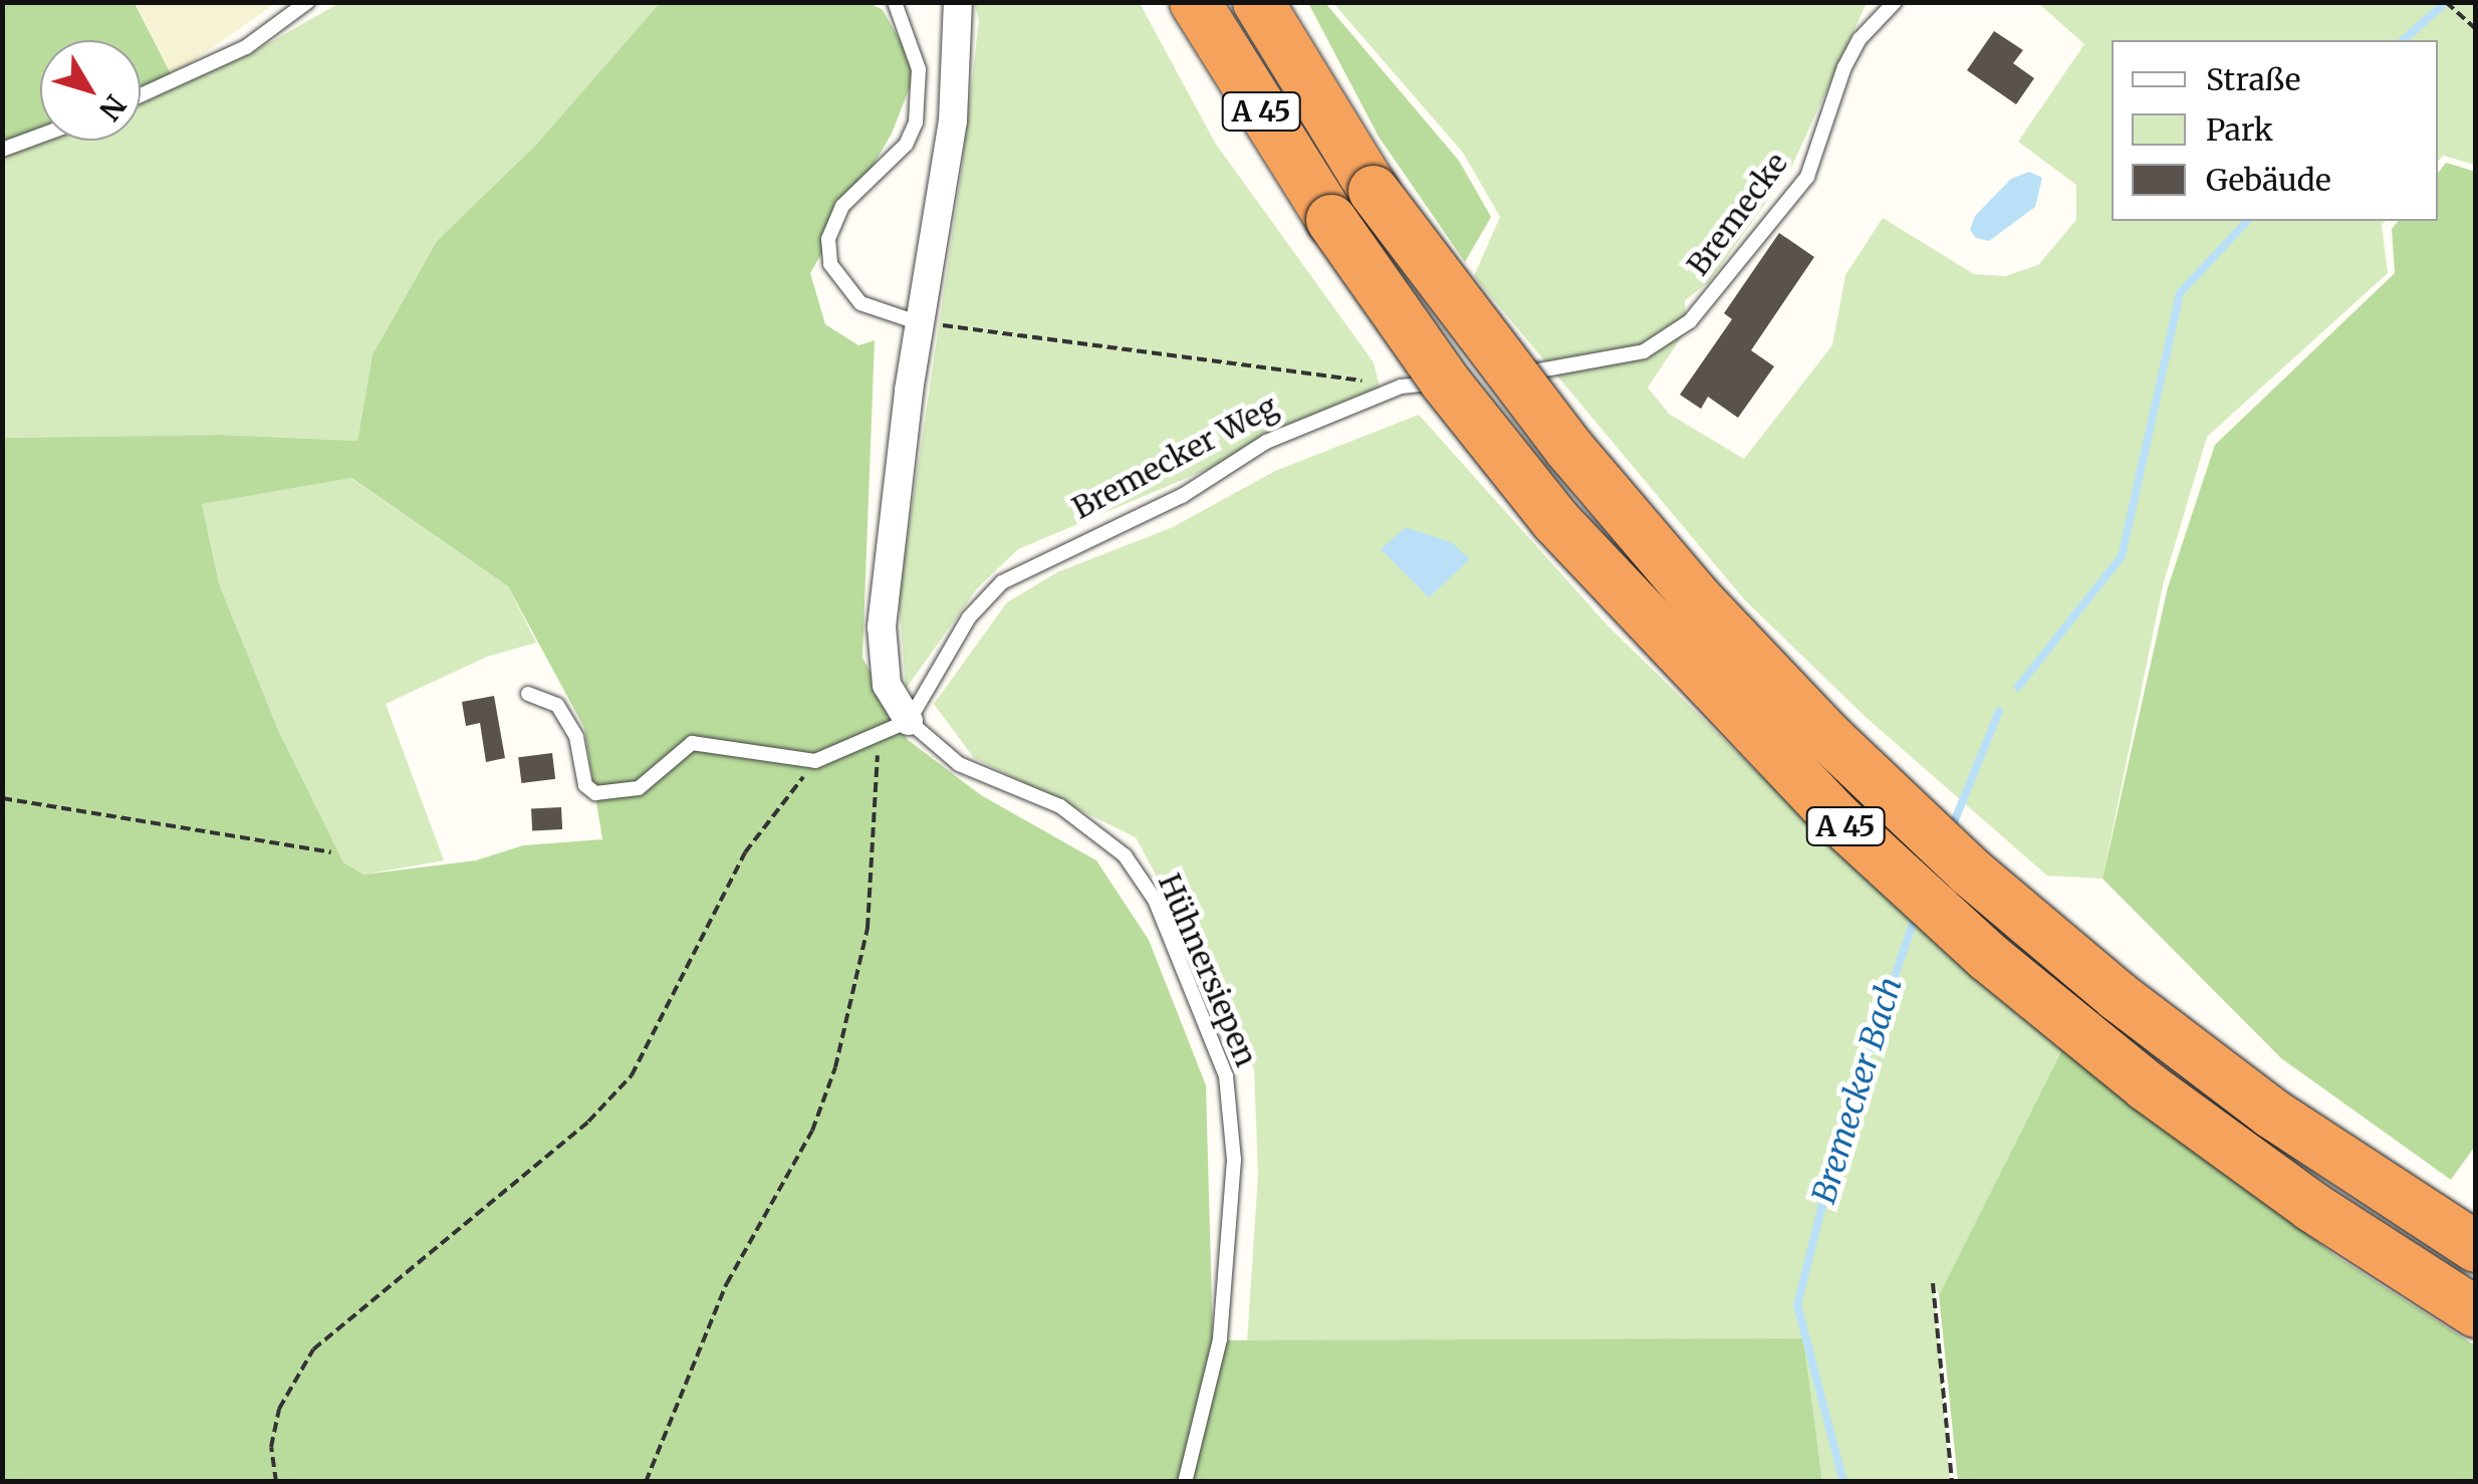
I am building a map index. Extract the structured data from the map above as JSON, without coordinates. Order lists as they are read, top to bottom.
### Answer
{
  "streets": {
    "highway": ["A 45"],
    "lane": ["Bremecke", "Bremecker Weg", "Hühnersiepen"]
  },
  "crossings": [
    ["Bremecker Weg", "Hühnersiepen"]
  ],
  "water": ["Bremecker Bach"],
  "legend": ["Straße", "Park", "Gebäude"],
  "north": "bottom right"
}
